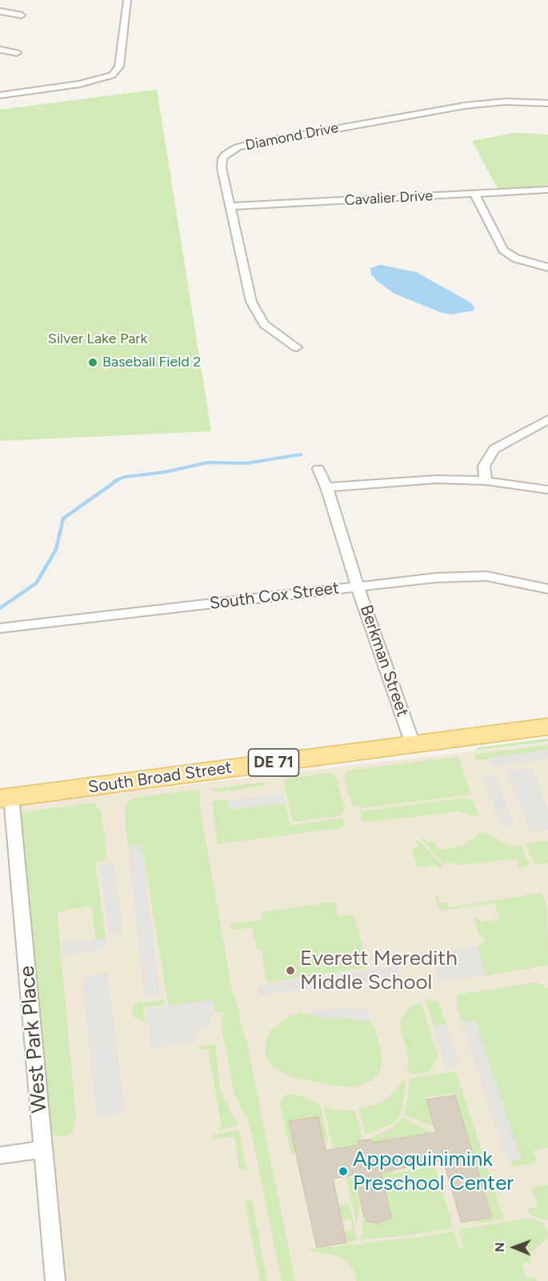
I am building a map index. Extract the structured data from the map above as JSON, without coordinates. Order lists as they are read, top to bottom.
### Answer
{
  "streets": {
    "main road": ["DE 71", "South Broad Street"],
    "street": [
      "Diamond Drive",
      "Cavalier Drive",
      "South Cox Street",
      "Berkman Street",
      "West Park Place"
    ]
  },
  "crossings": [
    ["Diamond Drive", "Cavalier Drive"],
    ["South Cox Street", "Berkman Street"],
    ["Berkman Street", "South Broad Street"],
    ["South Broad Street", "West Park Place"]
  ],
  "parks": ["Silver Lake Park"],
  "places": ["Baseball Field 2", "Everett Meredith Middle School", "Appoquinimink Preschool Center"],
  "north": "left"
}
